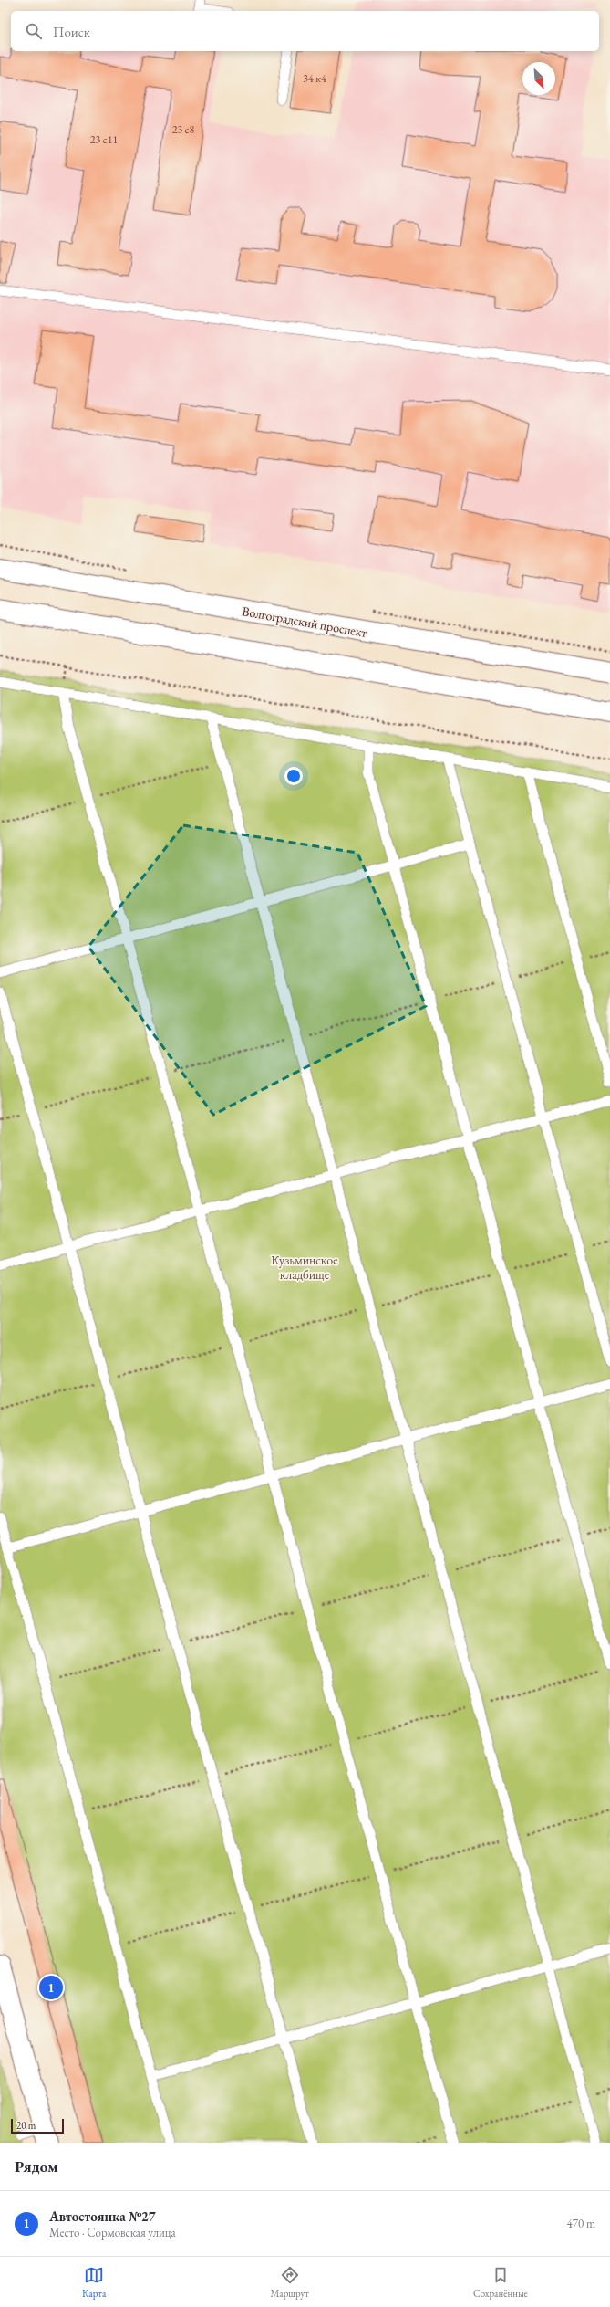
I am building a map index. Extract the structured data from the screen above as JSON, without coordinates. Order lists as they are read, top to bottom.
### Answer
{
  "streets": {
    "main road": ["Волгоградский проспект"]
  },
  "parks": ["Кузьминское кладбище"],
  "house_numbers": ["34 к4", "23 с8", "23 с11"],
  "scale_bar": "20 m",
  "north": "bottom right",
  "page": {
    "search": "Поиск",
    "pins": "1",
    "scale": "20 m",
    "heading": "Рядом",
    "list": [
      {
        "mark": "1",
        "name": "Автостоянка №27",
        "note": "Место · Сормовская улица",
        "value": "470 m"
      }
    ],
    "nav": ["Карта", "Маршрут", "Сохранённые"]
  }
}
